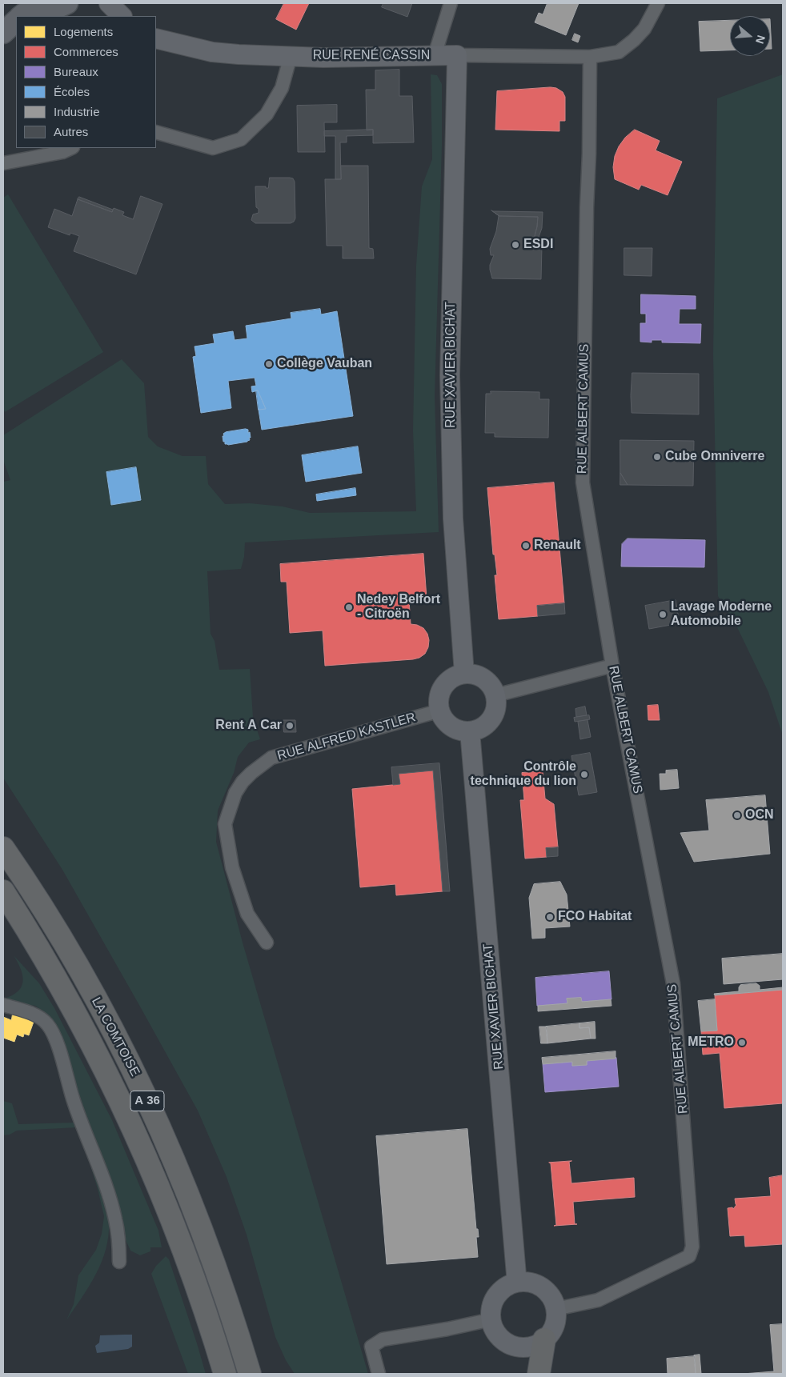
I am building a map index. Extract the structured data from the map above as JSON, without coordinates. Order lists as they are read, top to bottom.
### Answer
{
  "streets": {
    "highway": ["LA COMTOISE", "A 36"],
    "main road": ["RUE RENÉ CASSIN", "RUE XAVIER BICHAT"],
    "street": ["RUE ALBERT CAMUS", "RUE ALFRED KASTLER"]
  },
  "crossings": [
    ["RUE RENÉ CASSIN", "RUE XAVIER BICHAT"],
    ["RUE RENÉ CASSIN", "RUE ALBERT CAMUS"],
    ["RUE XAVIER BICHAT", "RUE ALBERT CAMUS"],
    ["RUE XAVIER BICHAT", "RUE ALFRED KASTLER"]
  ],
  "places": [
    "ESDI",
    "Collège Vauban",
    "Cube Omniverre",
    "Renault",
    "Nedey Belfort - Citroën",
    "Lavage Moderne Automobile",
    "Rent A Car",
    "Contrôle technique du lion",
    "OCN",
    "FCO Habitat",
    "METRO"
  ],
  "legend": [
    "Logements",
    "Commerces",
    "Bureaux",
    "Écoles",
    "Industrie",
    "Autres"
  ],
  "north": "right"
}
